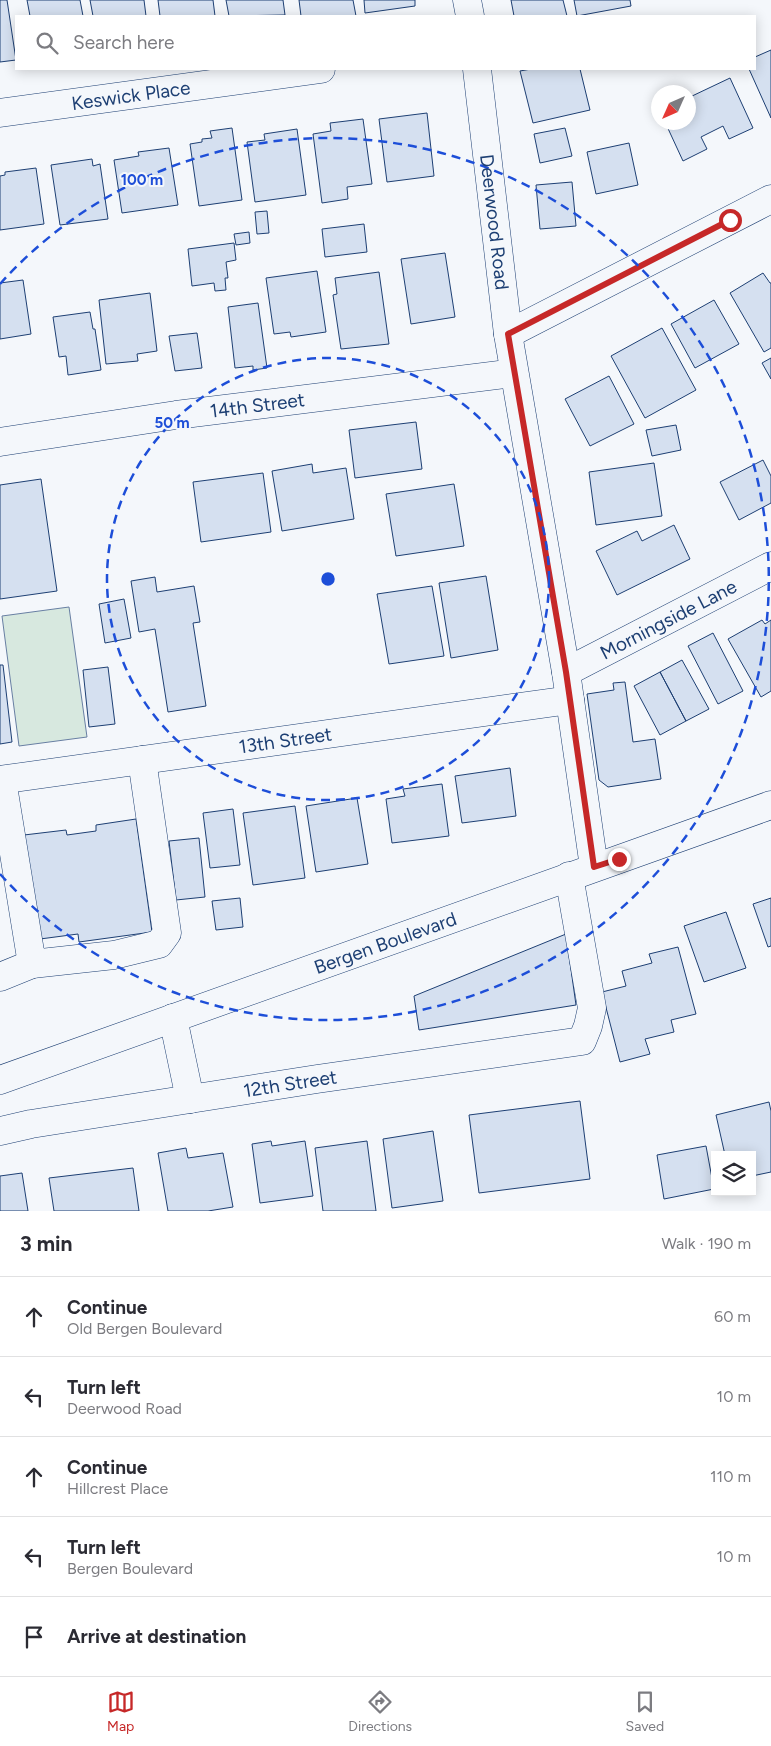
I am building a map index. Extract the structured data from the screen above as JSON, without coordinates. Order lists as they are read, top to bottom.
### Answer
{
  "streets": {
    "street": [
      "Keswick Place",
      "Deerwood Road",
      "14th Street",
      "Morningside Lane",
      "13th Street",
      "Bergen Boulevard",
      "12th Street"
    ]
  },
  "crossings": [
    ["Deerwood Road", "14th Street"],
    ["Deerwood Road", "Morningside Lane"],
    ["Deerwood Road", "13th Street"],
    ["Deerwood Road", "Bergen Boulevard"],
    ["Bergen Boulevard", "12th Street"]
  ],
  "north": "bottom left",
  "page": {
    "search": "Search here",
    "heading": ["3 min", "Walk · 190 m"],
    "list": [
      ["Continue", "Old Bergen Boulevard", "60 m"],
      ["Turn left", "Deerwood Road", "10 m"],
      ["Continue", "Hillcrest Place", "110 m"],
      ["Turn left", "Bergen Boulevard", "10 m"],
      "Arrive at destination"
    ],
    "nav": ["Map", "Directions", "Saved"]
  },
  "rings": ["100 m", "50 m"]
}
